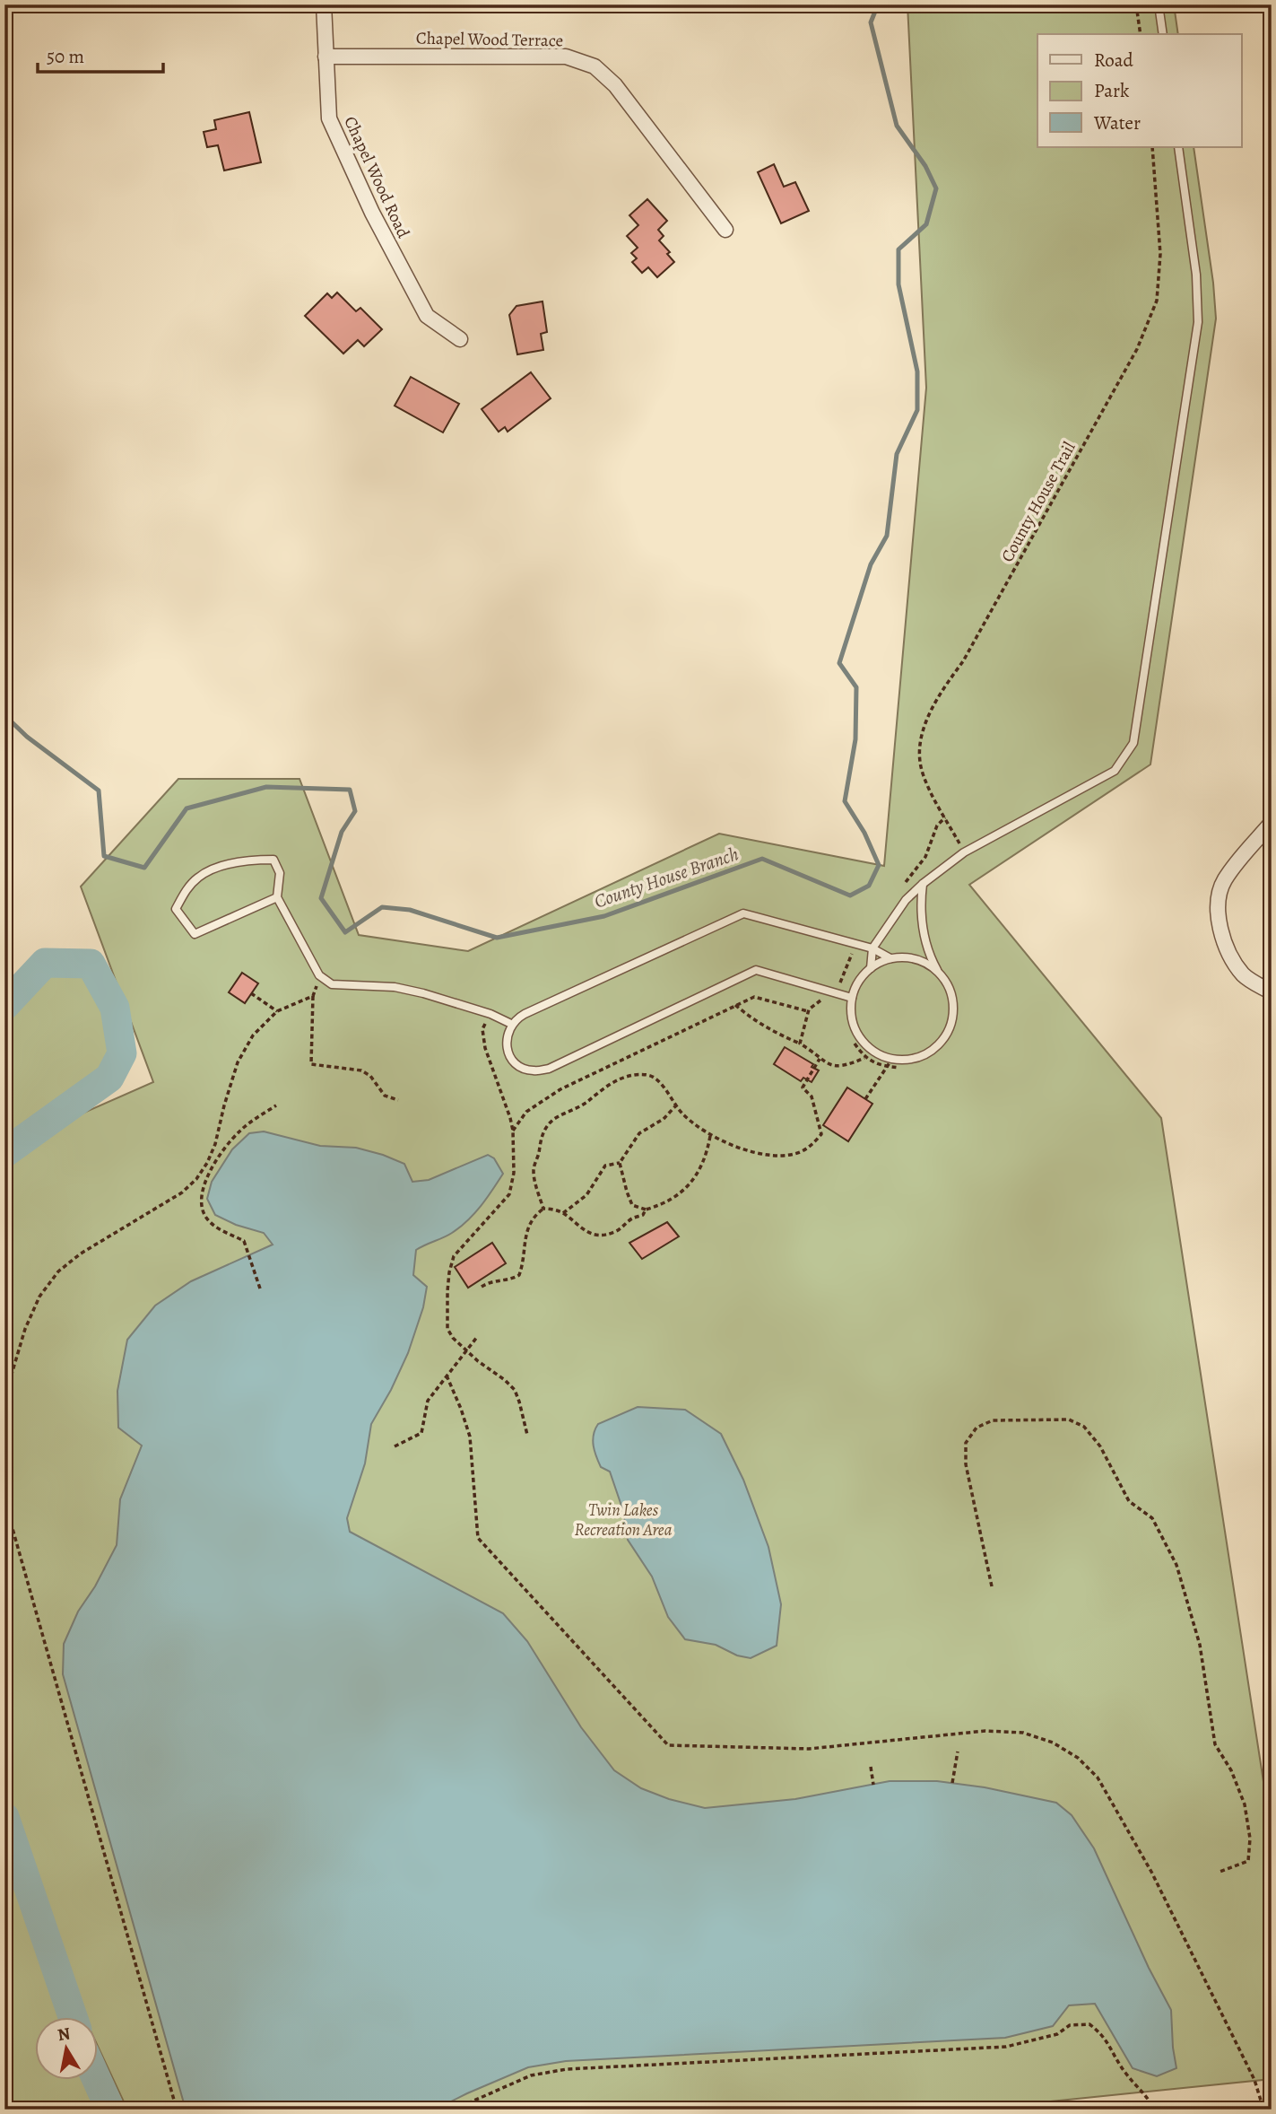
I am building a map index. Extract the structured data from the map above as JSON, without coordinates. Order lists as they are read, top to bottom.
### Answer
{
  "streets": {
    "street": ["Chapel Wood Terrace", "Chapel Wood Road"],
    "path": ["County House Trail"]
  },
  "crossings": [
    ["Chapel Wood Terrace", "Chapel Wood Road"]
  ],
  "water": ["County House Branch"],
  "parks": ["Twin Lakes Recreation Area"],
  "legend": ["Road", "Park", "Water"],
  "scale_bar": "50 m",
  "north": "top"
}
